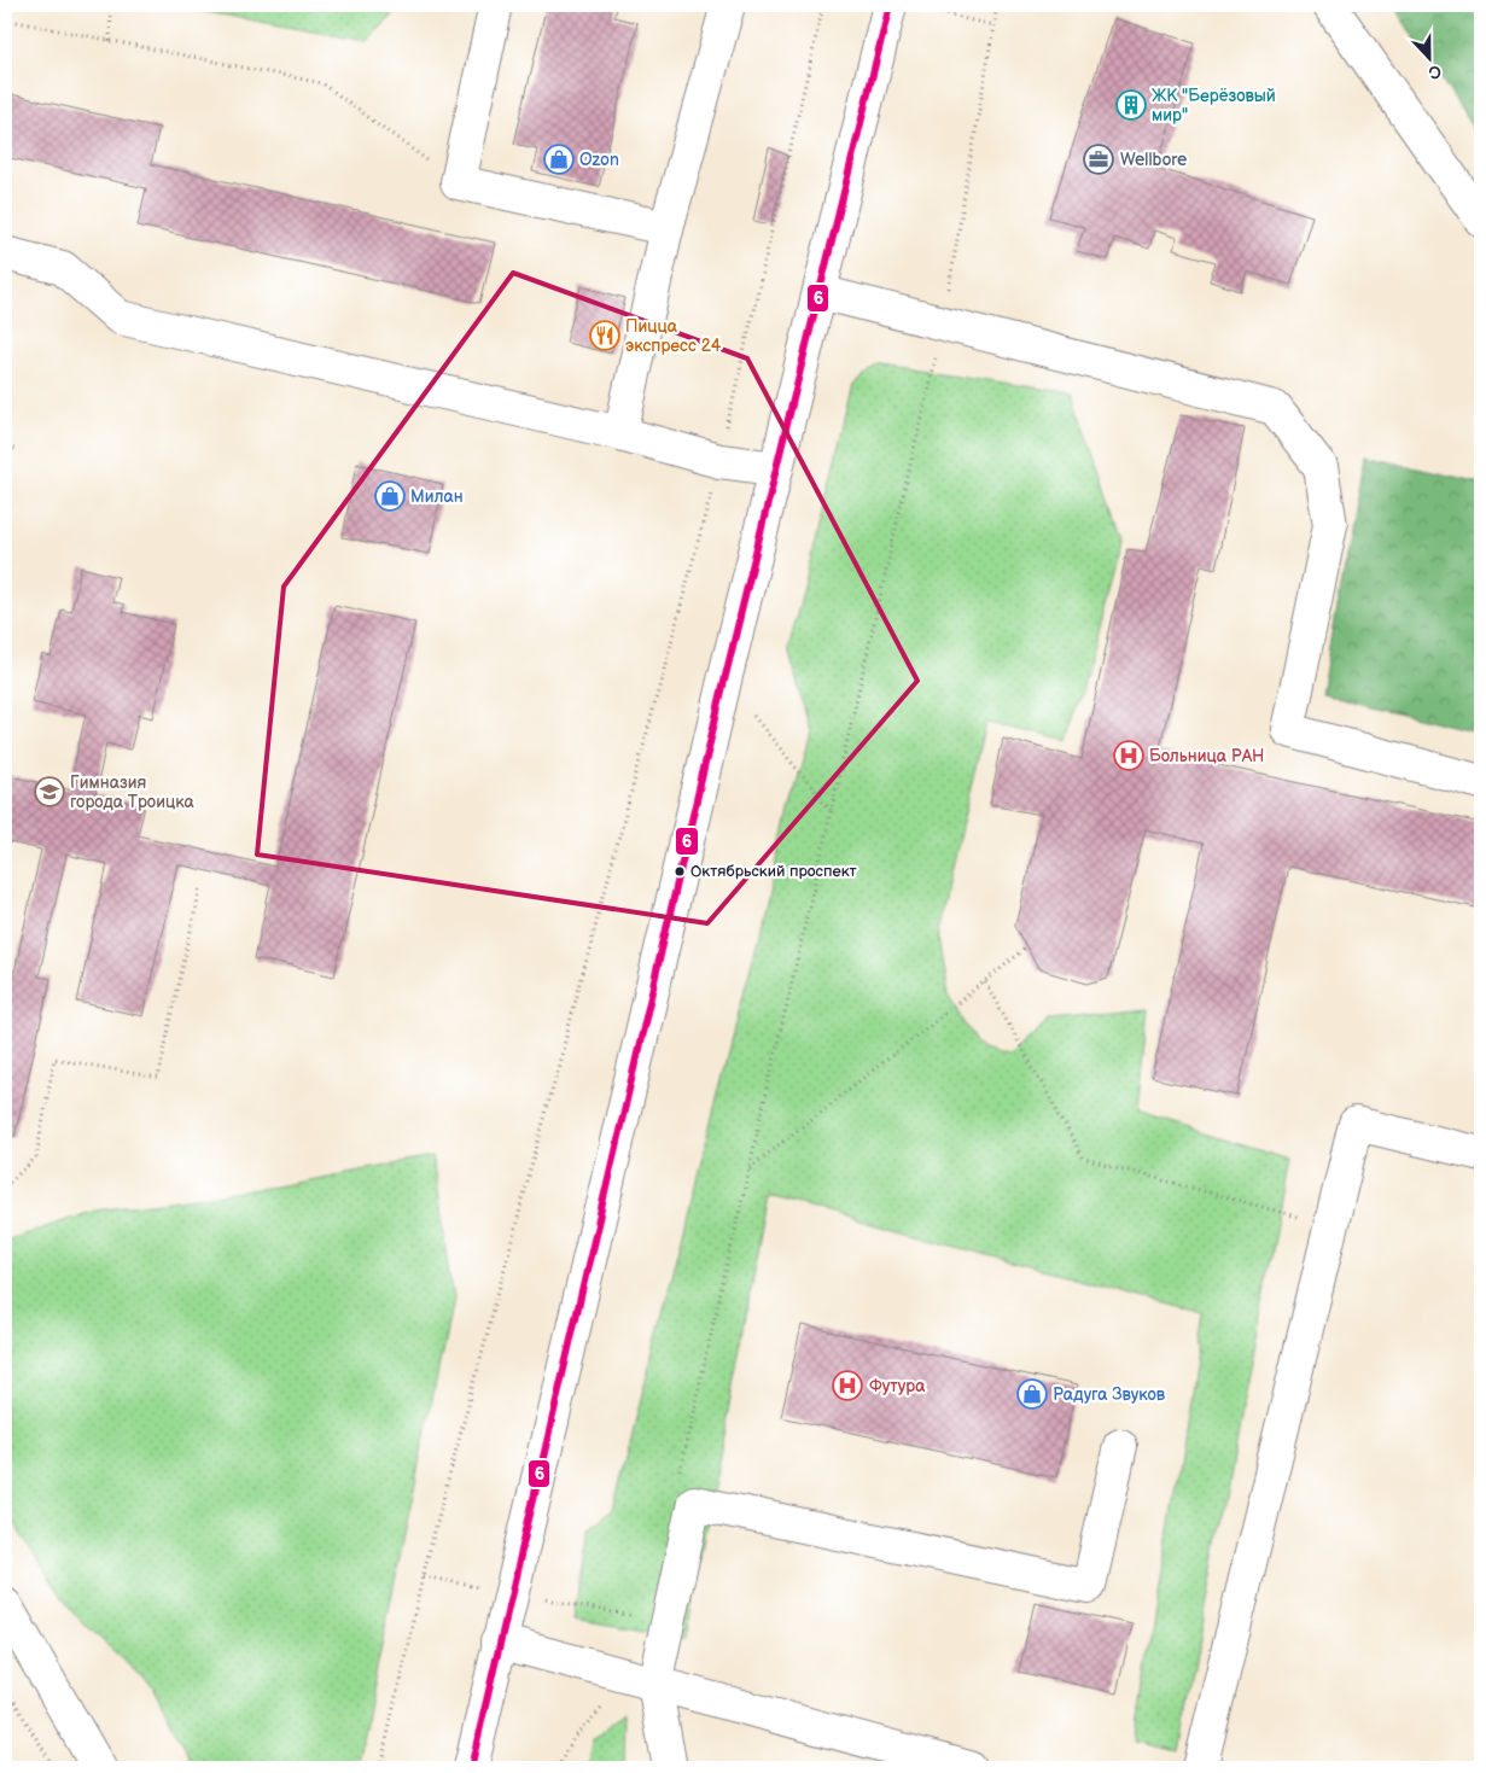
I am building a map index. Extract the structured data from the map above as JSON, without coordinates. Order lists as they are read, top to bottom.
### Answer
{
  "places": {
    "building": ["ЖК \"Берёзовый мир\""],
    "shop": ["Ozon", "Милан", "Радуга Звуков"],
    "office": ["Wellbore"],
    "restaurant": ["Пицца экспресс 24"],
    "hospital": ["Больница РАН", "Футура"],
    "school or university": ["Гимназия города Троицка"],
    "other": ["Октябрьский проспект"]
  },
  "lines": ["transit line 6"],
  "north": "bottom"
}
